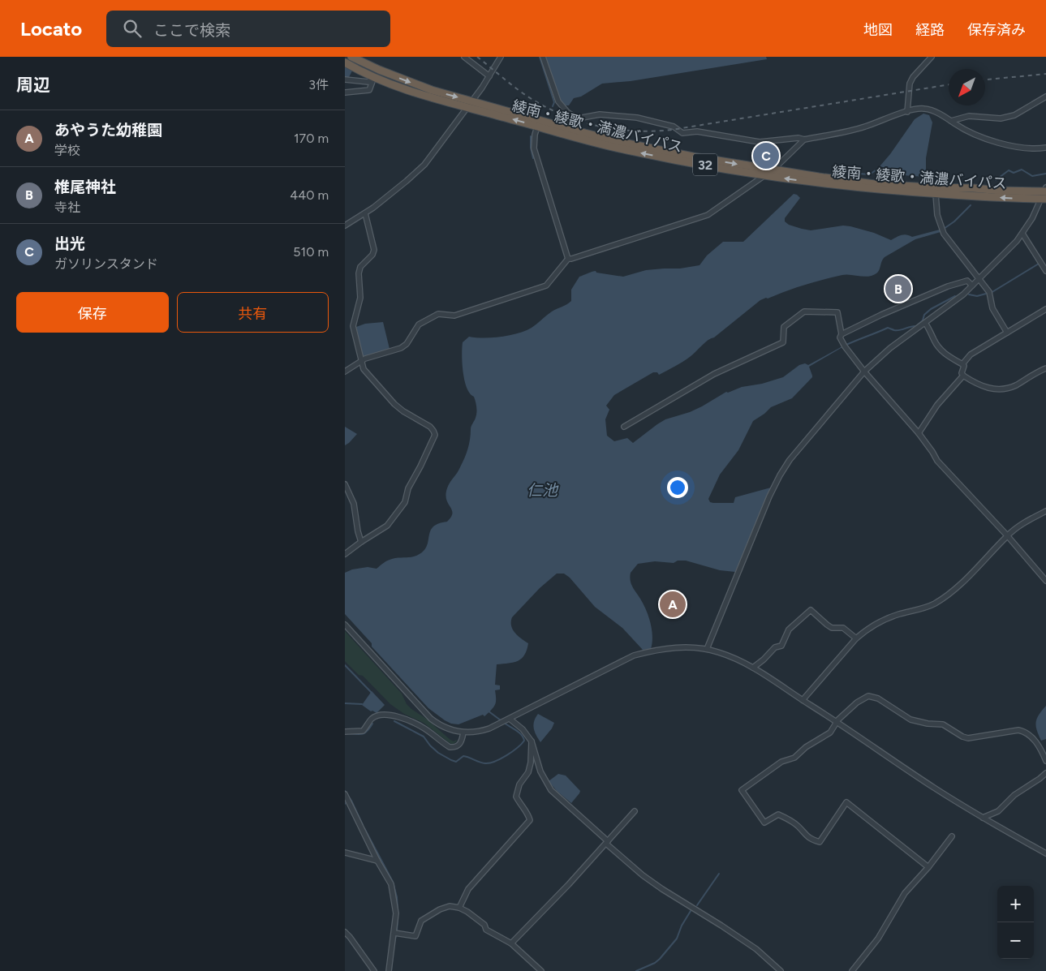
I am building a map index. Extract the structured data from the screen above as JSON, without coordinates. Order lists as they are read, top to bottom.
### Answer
{
  "streets": {
    "highway": ["綾南・綾歌・満濃バイパス", "32"]
  },
  "water": ["仁池"],
  "north": "bottom left",
  "page": {
    "header": "Locato",
    "search": "ここで検索",
    "nav": ["地図", "経路", "保存済み"],
    "heading": ["周辺", "3件"],
    "list": [
      {
        "mark": "A",
        "name": "あやうた幼稚園",
        "note": "学校",
        "value": "170 m"
      },
      {
        "mark": "B",
        "name": "椎尾神社",
        "note": "寺社",
        "value": "440 m"
      },
      {
        "mark": "C",
        "name": "出光",
        "note": "ガソリンスタンド",
        "value": "510 m"
      }
    ],
    "pins": ["C", "B", "A"],
    "buttons": ["保存", "共有"],
    "map_buttons": ["+", "−"]
  }
}
